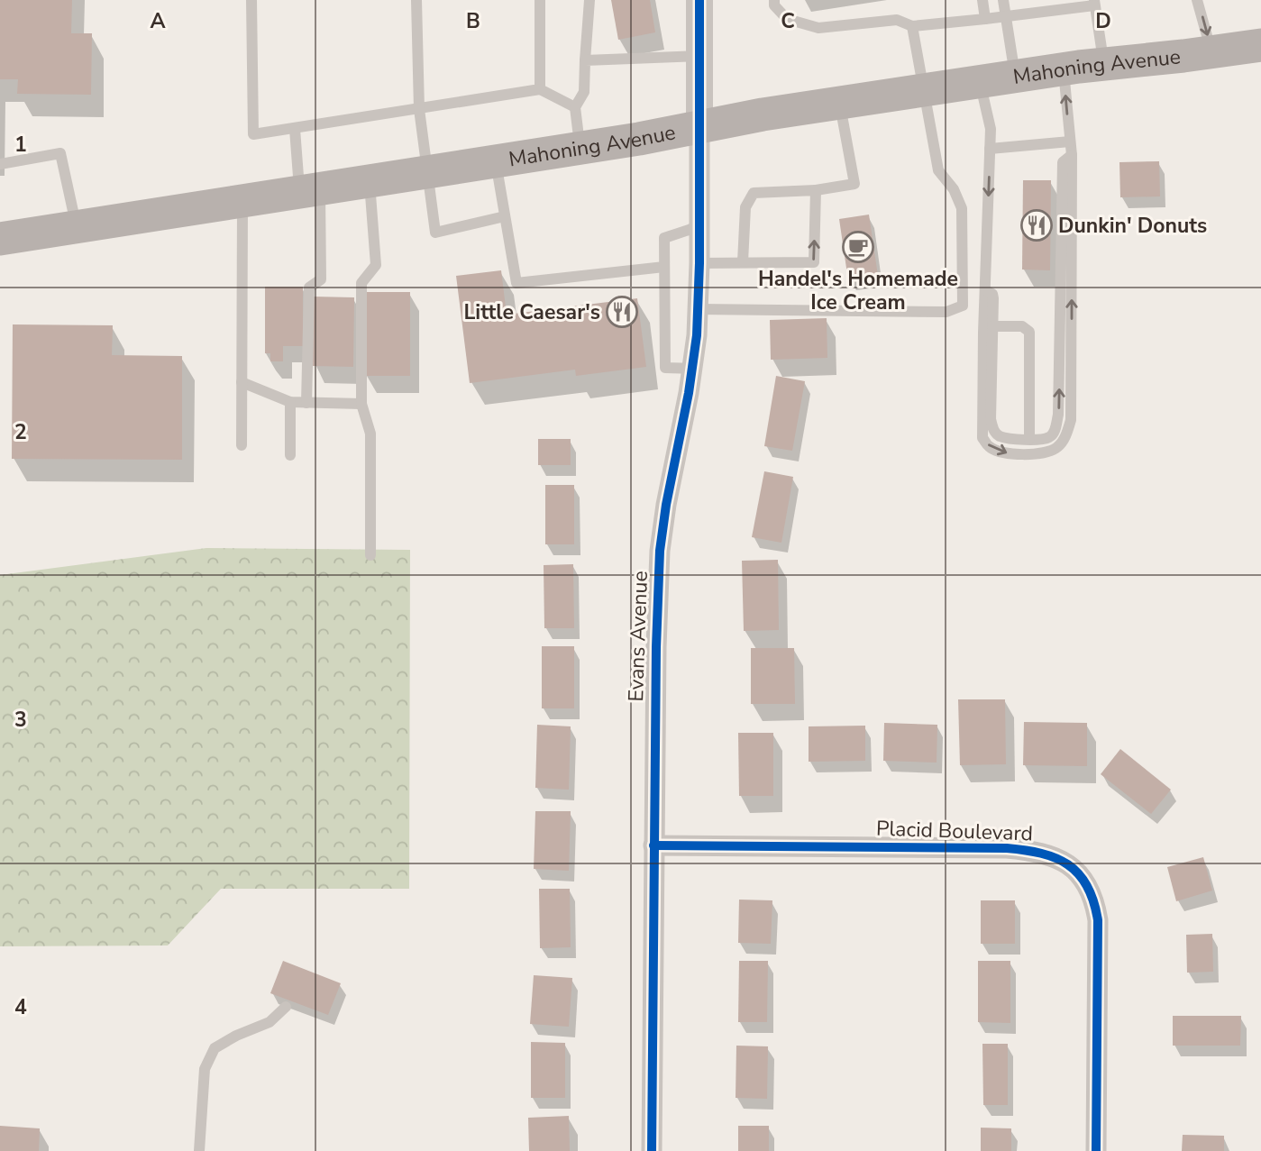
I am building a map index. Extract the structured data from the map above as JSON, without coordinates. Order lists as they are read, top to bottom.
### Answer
{
  "streets": {
    "main road": ["Mahoning Avenue"],
    "street": ["Evans Avenue", "Placid Boulevard"]
  },
  "crossings": [
    ["Mahoning Avenue", "Evans Avenue"],
    ["Evans Avenue", "Placid Boulevard"]
  ],
  "places": {
    "restaurant": ["Dunkin' Donuts", "Little Caesar's"],
    "cafe": ["Handel's Homemade Ice Cream"]
  },
  "grid": {
    "columns": [
      "A",
      "B",
      "C",
      "D"
    ],
    "rows": [
      "1",
      "2",
      "3",
      "4"
    ]
  }
}
